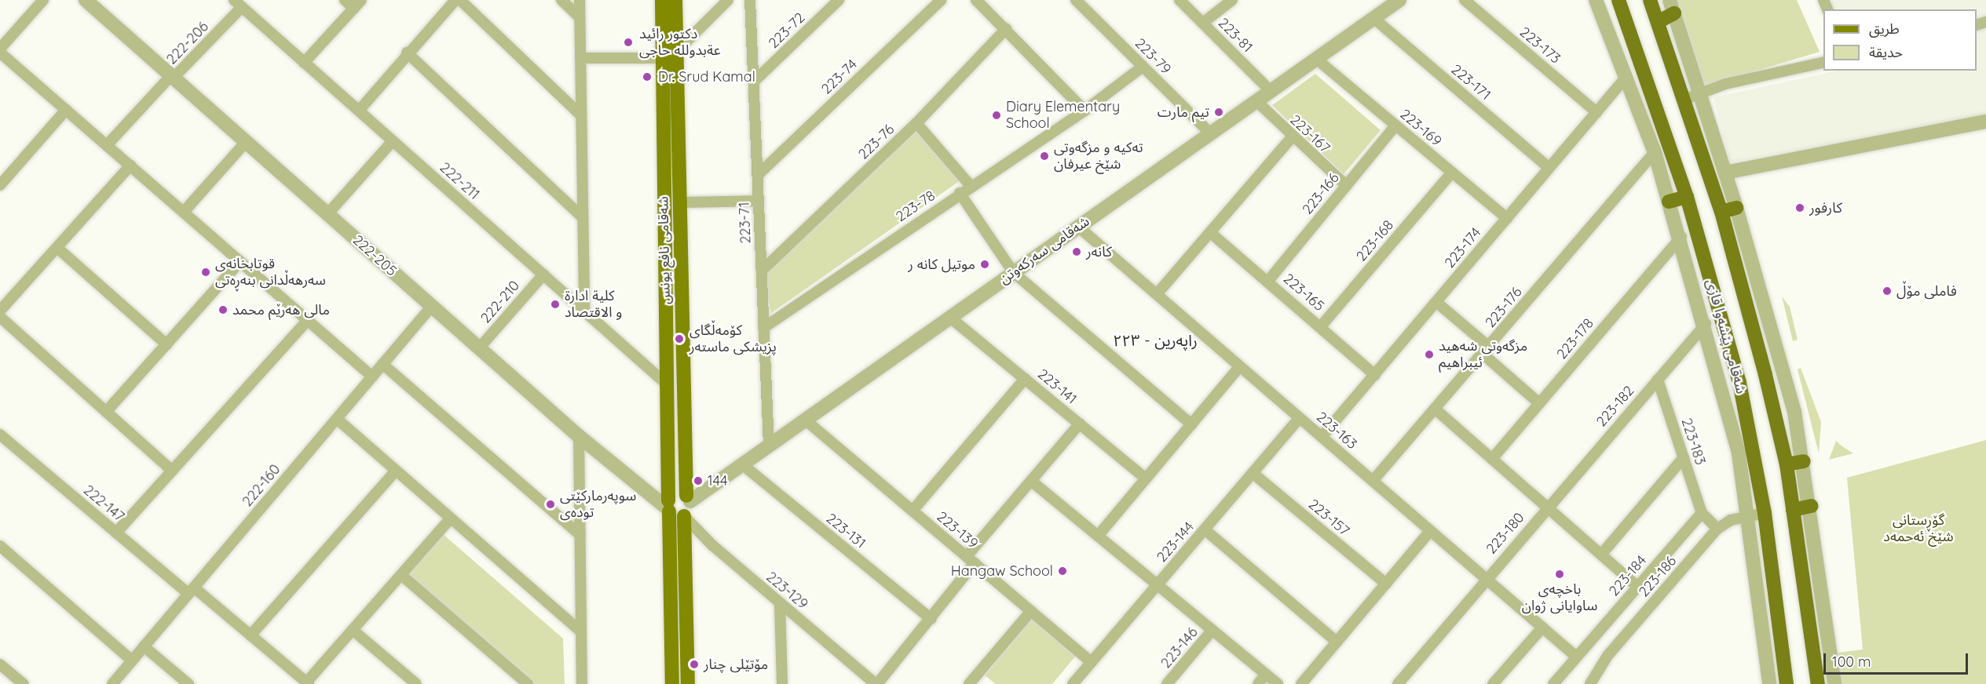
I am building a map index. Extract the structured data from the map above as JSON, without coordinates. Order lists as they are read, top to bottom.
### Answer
{
  "streets": {
    "highway": ["شەقامی پێشەوا قازی"],
    "main road": ["شەقامی نافع یونس"],
    "street": [
      "223-72",
      "223-81",
      "222-206",
      "223-173",
      "223-79",
      "223-74",
      "223-171",
      "223-169",
      "223-167",
      "223-76",
      "222-211",
      "223-166",
      "223-78",
      "223-71",
      "223-168",
      "223-174",
      "شەقامی سەرکەوتن",
      "222-205",
      "223-165",
      "222-210",
      "223-176",
      "223-178",
      "223-141",
      "223-182",
      "223-163",
      "223-183",
      "222-160",
      "222-147",
      "223-157",
      "223-139",
      "223-131",
      "223-180",
      "223-144",
      "223-184",
      "223-186",
      "223-129",
      "223-146"
    ]
  },
  "crossings": [
    ["223-72", "223-71"],
    ["223-81", "شەقامی سەرکەوتن"],
    ["222-206", "222-211"],
    ["222-206", "222-205"],
    ["223-173", "223-174"],
    ["223-79", "223-78"],
    ["223-79", "شەقامی سەرکەوتن"],
    ["223-74", "223-71"],
    ["223-171", "223-174"],
    ["223-171", "شەقامی سەرکەوتن"],
    ["223-169", "223-166"],
    ["223-169", "223-168"],
    ["223-169", "223-174"],
    ["223-169", "شەقامی سەرکەوتن"],
    ["223-167", "223-166"],
    ["223-167", "شەقامی سەرکەوتن"],
    ["223-76", "223-71"],
    ["222-211", "شەقامی نافع یونس"],
    ["222-211", "222-210"],
    ["223-166", "223-165"],
    ["223-78", "223-71"],
    ["223-71", "شەقامی سەرکەوتن"],
    ["223-168", "223-165"],
    ["223-174", "223-165"],
    ["223-174", "223-163"],
    ["شەقامی نافع یونس", "شەقامی سەرکەوتن"],
    ["شەقامی نافع یونس", "222-205"],
    ["شەقامی نافع یونس", "223-129"],
    ["شەقامی سەرکەوتن", "223-141"],
    ["شەقامی سەرکەوتن", "223-163"],
    ["شەقامی سەرکەوتن", "223-139"],
    ["شەقامی سەرکەوتن", "223-131"],
    ["222-205", "222-210"],
    ["222-205", "222-160"],
    ["223-176", "223-163"],
    ["شەقامی پێشەوا قازی", "223-186"],
    ["223-182", "223-183"],
    ["223-182", "223-180"],
    ["223-163", "223-180"],
    ["223-163", "223-144"],
    ["223-163", "223-184"],
    ["223-183", "223-184"],
    ["222-160", "222-147"],
    ["223-157", "223-144"],
    ["223-139", "223-144"]
  ],
  "districts": ["راپەرین - ٢٢٣"],
  "parks": ["گۆڕستانی شێخ ئەحمەد"],
  "places": [
    "دكتور رائيد عةبدولله حاجى",
    "Dr. Srud Kamal",
    "تیم مارت",
    "Diary Elementary School",
    "تەکیە و مزگەوتی شێخ عیرفان",
    "کارفور",
    "کانەر",
    "موتيل كانه ر",
    "قوتابخانەی سەرهەڵدانی بنەڕەتی",
    "فاملی مۆڵ",
    "كلية ادارة و الاقتصاد",
    "مالی ھەرێم محمد",
    "کۆمەڵگای پزیشکی ماستەر",
    "مزگەوتی شەهید ئیبراهیم",
    "144",
    "سوپەرمارکێتی تودەی",
    "Hangaw School",
    "باخچەی ساوایانی ژوان",
    "مۆتێلی چنار"
  ],
  "legend": ["طريق", "حديقة"],
  "scale_bar": "100 m"
}
